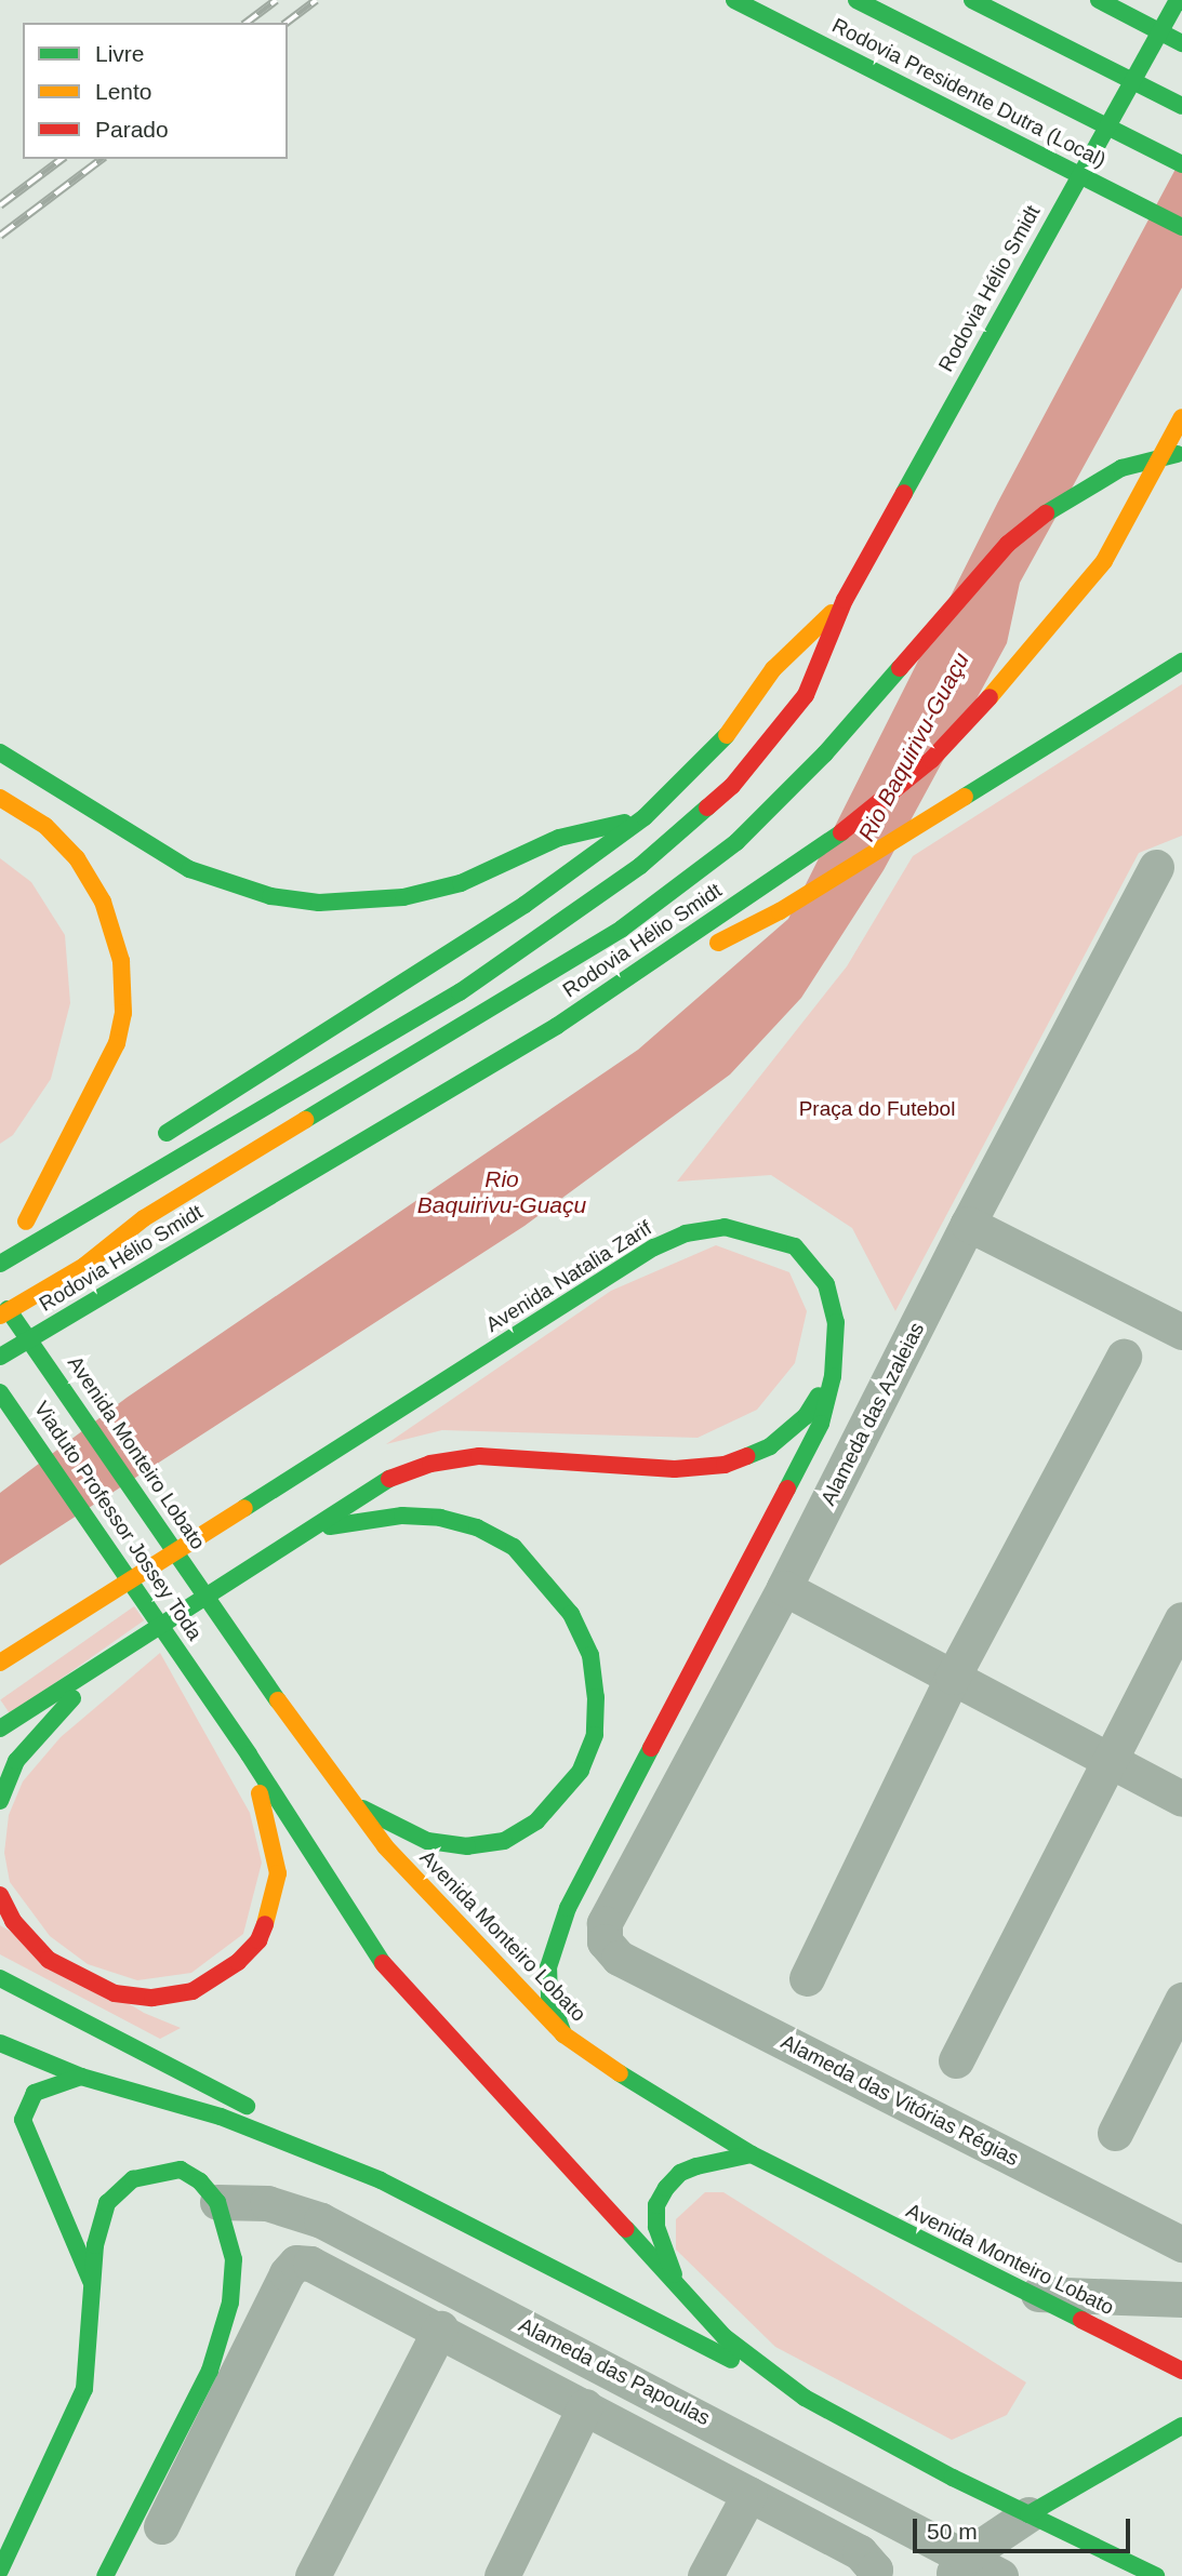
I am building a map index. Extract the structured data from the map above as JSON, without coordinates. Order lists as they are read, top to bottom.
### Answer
{
  "streets": {
    "main road": [
      "Rodovia Presidente Dutra (Local)",
      "Rodovia Hélio Smidt",
      "Avenida Natalia Zarif",
      "Avenida Monteiro Lobato",
      "Viaduto Professor Jossey Toda"
    ],
    "street": ["Alameda das Azaleias", "Alameda das Vitórias Régias", "Alameda das Papoulas"]
  },
  "crossings": [
    ["Avenida Natalia Zarif", "Avenida Monteiro Lobato"],
    ["Alameda das Azaleias", "Alameda das Vitórias Régias"]
  ],
  "water": ["Rio Baquirivu-Guaçu"],
  "parks": ["Praça do Futebol"],
  "legend": ["Livre", "Lento", "Parado"],
  "scale_bar": "50 m"
}
